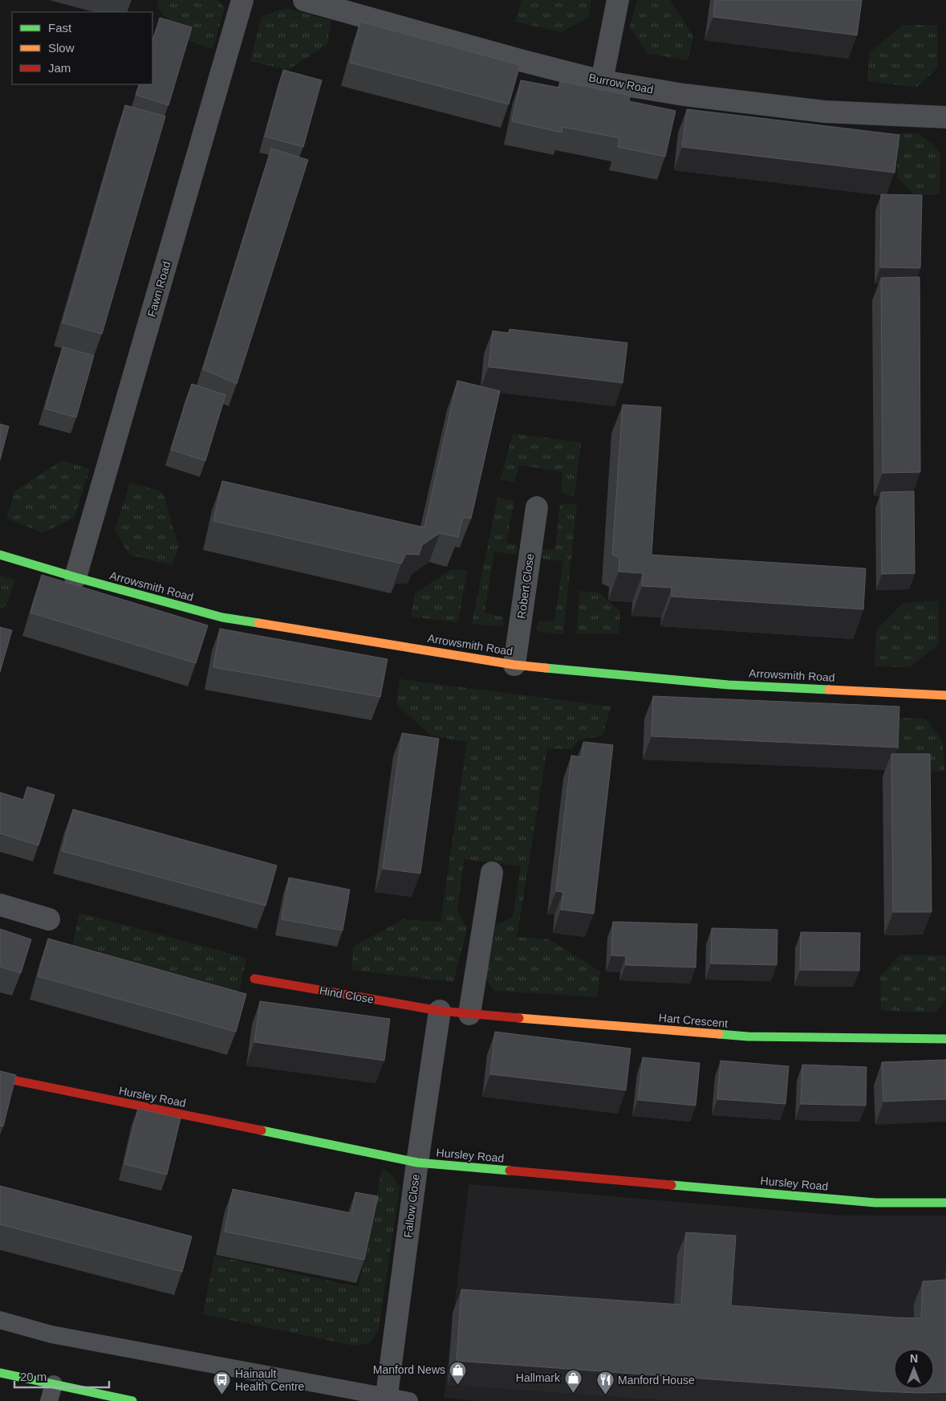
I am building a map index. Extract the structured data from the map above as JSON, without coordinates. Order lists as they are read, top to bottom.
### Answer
{
  "streets": {
    "street": [
      "Burrow Road",
      "Fawn Road",
      "Arrowsmith Road",
      "Robert Close",
      "Hind Close",
      "Hart Crescent",
      "Hursley Road",
      "Fallow Close"
    ]
  },
  "crossings": [
    ["Fawn Road", "Arrowsmith Road"],
    ["Arrowsmith Road", "Robert Close"],
    ["Hind Close", "Hart Crescent"],
    ["Hind Close", "Fallow Close"],
    ["Hart Crescent", "Fallow Close"],
    ["Hursley Road", "Fallow Close"]
  ],
  "places": {
    "shop": ["Manford News", "Hallmark"],
    "bus stop": ["Hainault Health Centre"],
    "restaurant": ["Manford House"]
  },
  "legend": ["Fast", "Slow", "Jam"],
  "scale_bar": "20 m",
  "north": "top"
}
